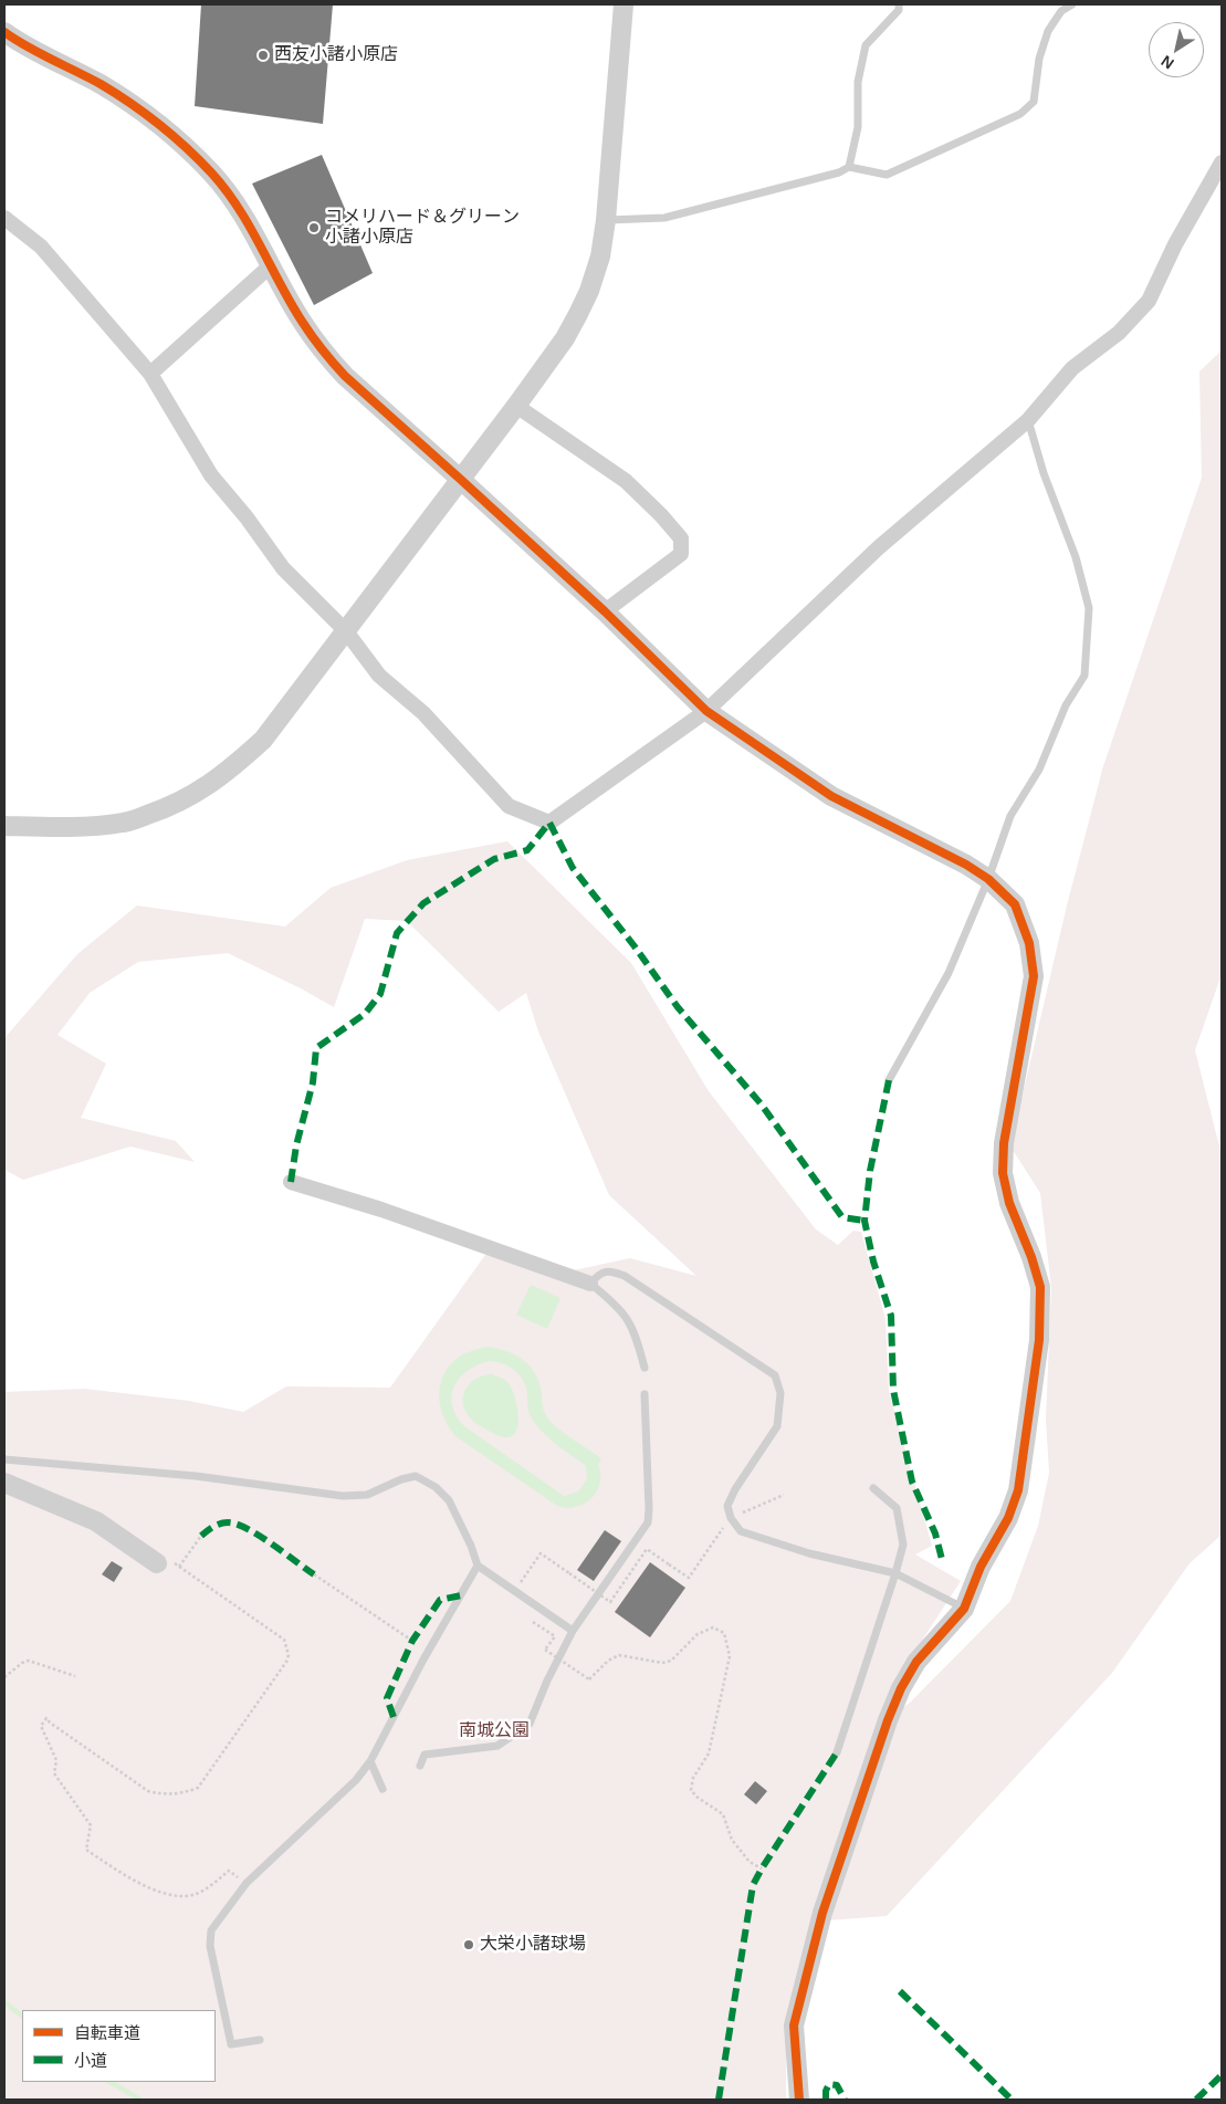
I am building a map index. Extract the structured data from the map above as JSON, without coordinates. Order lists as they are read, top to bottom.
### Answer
{
  "parks": ["南城公園"],
  "places": ["西友小諸小原店", "コメリハード＆グリーン 小諸小原店", "大栄小諸球場"],
  "legend": ["自転車道", "小道"],
  "north": "bottom left"
}
